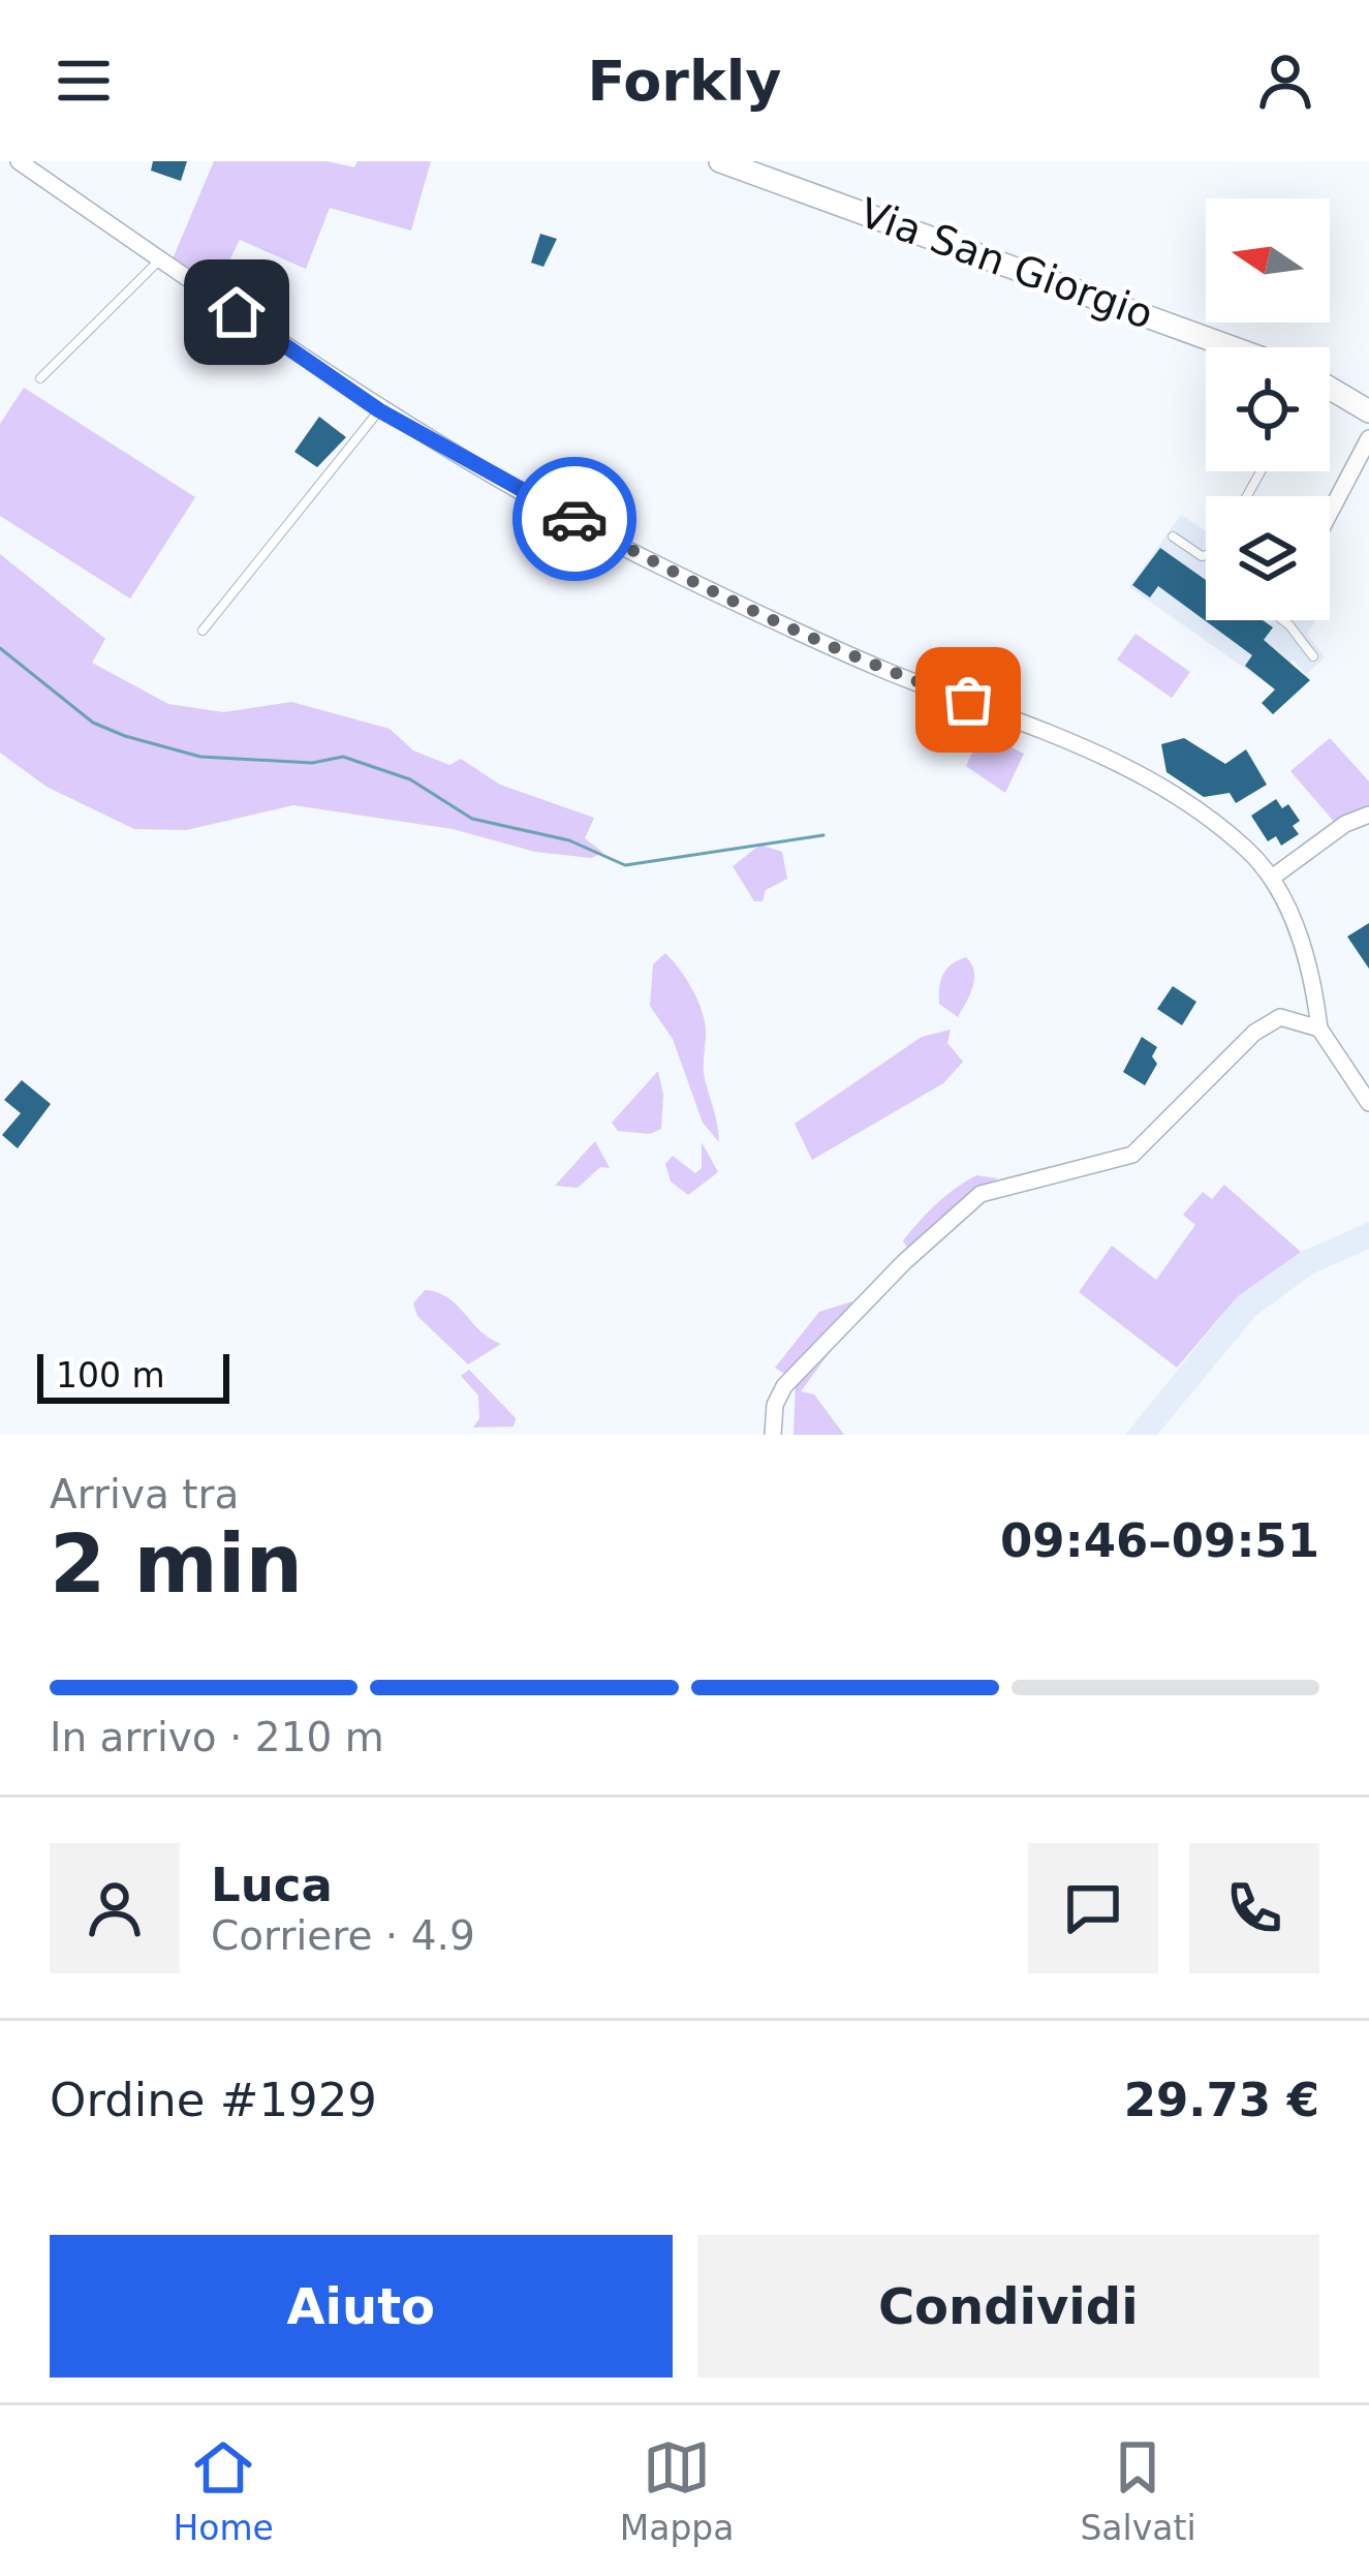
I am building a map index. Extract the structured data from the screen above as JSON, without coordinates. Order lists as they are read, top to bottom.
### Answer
{
  "streets": {
    "street": ["Via San Giorgio"]
  },
  "scale_bar": "100 m",
  "north": "left",
  "page": {
    "header": "Forkly",
    "scale": "100 m",
    "heading": ["2 min", "Arriva tra", "09:46–09:51"],
    "panel": [
      "Luca",
      "Corriere · 4.9",
      "Ordine #1929",
      "29.73 €"
    ],
    "bar": "In arrivo · 210 m",
    "buttons": ["Aiuto", "Condividi"],
    "tabs": ["Home", "Mappa", "Salvati"]
  }
}
